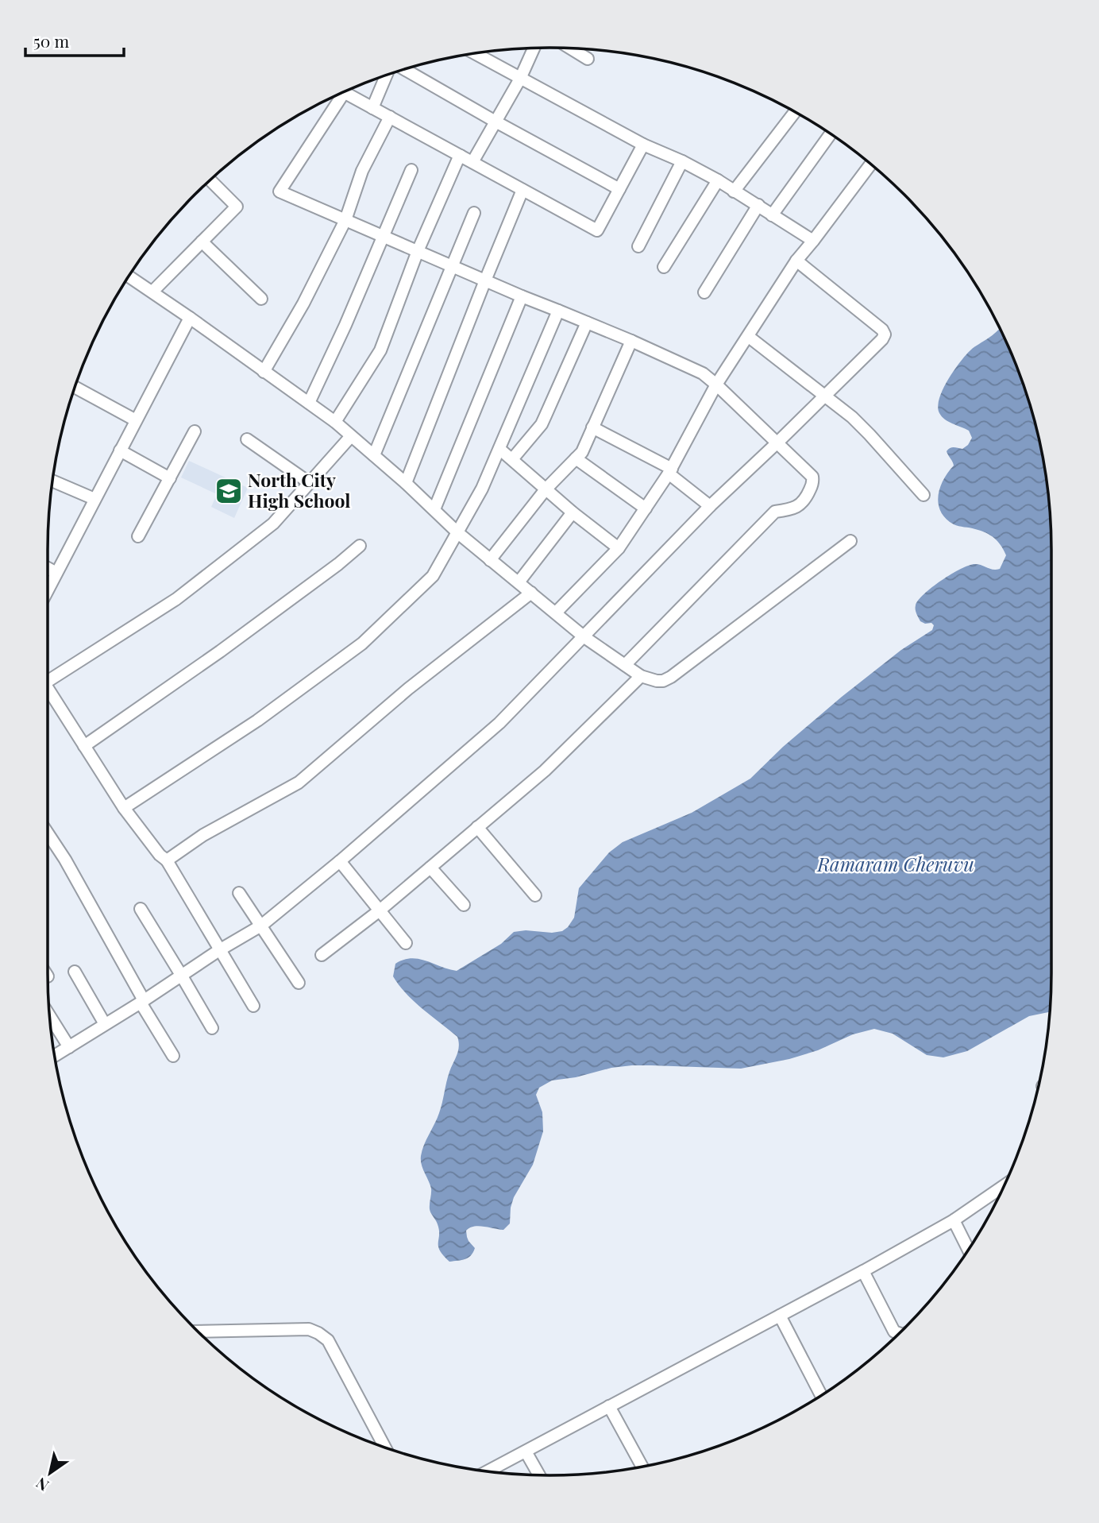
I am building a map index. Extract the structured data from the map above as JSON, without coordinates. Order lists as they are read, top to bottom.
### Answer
{
  "water": ["Ramaram Cheruvu"],
  "places": {
    "school or university": ["North City High School"]
  },
  "scale_bar": "50 m",
  "north": "bottom left"
}
